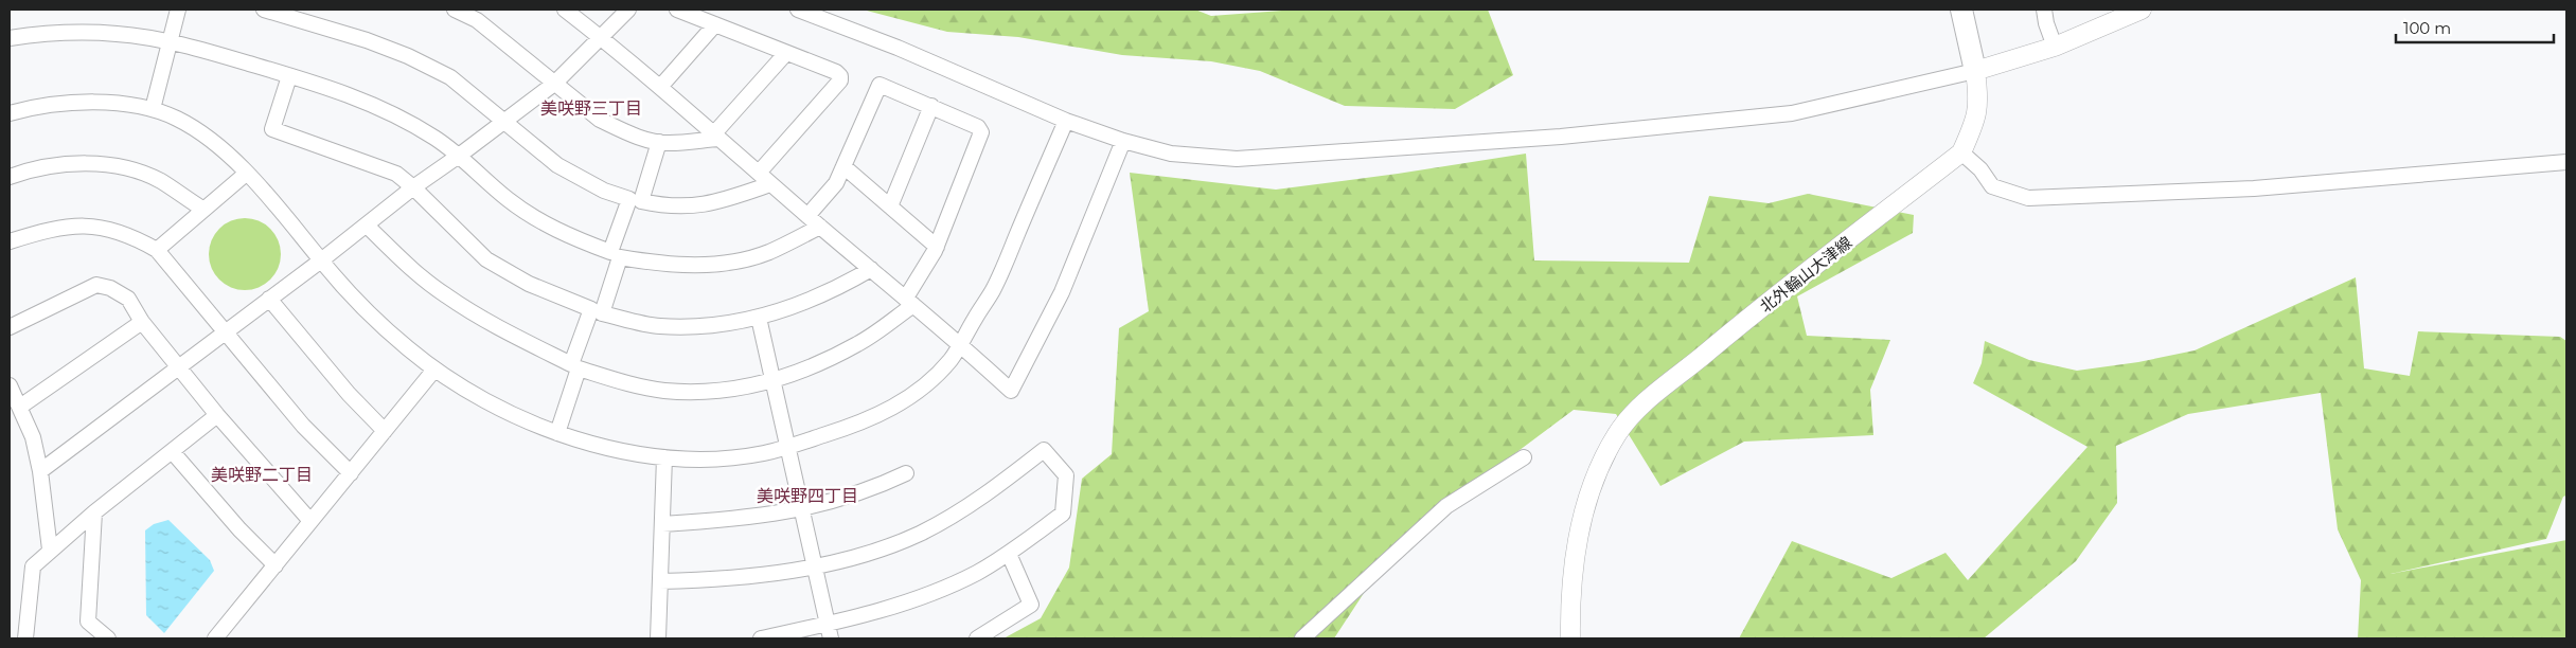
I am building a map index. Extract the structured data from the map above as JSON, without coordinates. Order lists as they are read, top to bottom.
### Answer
{
  "streets": {
    "main road": ["北外輪山大津線"]
  },
  "districts": ["美咲野三丁目", "美咲野二丁目", "美咲野四丁目"],
  "scale_bar": "100 m"
}
